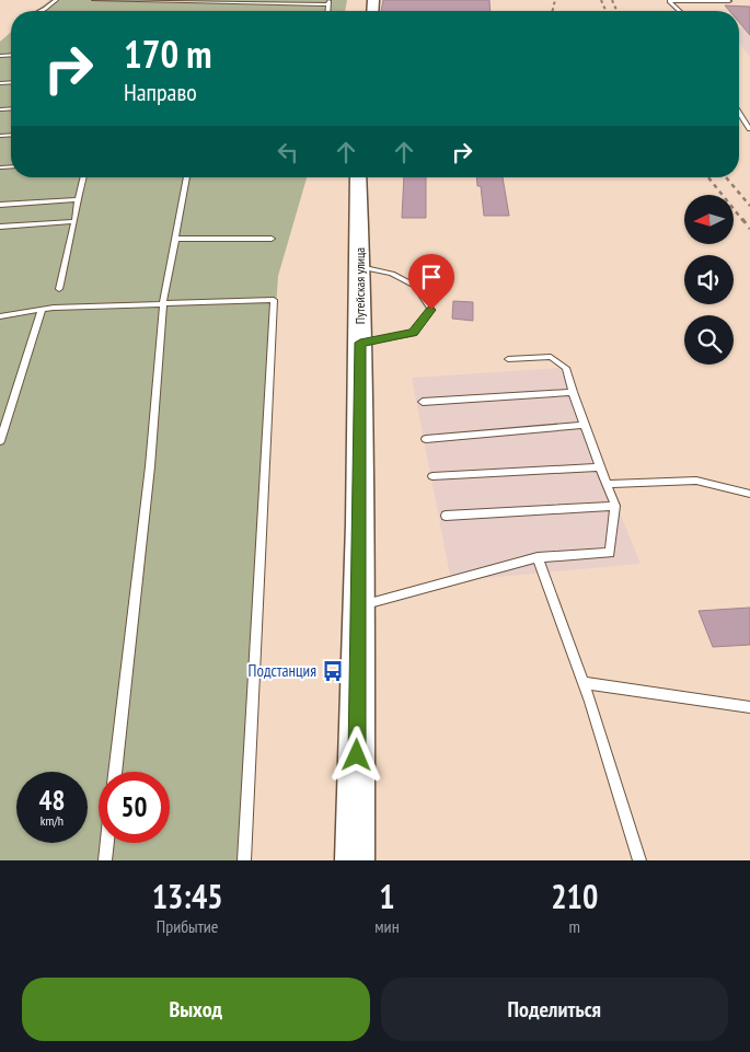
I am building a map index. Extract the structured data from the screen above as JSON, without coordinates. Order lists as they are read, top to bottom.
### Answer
{
  "streets": {
    "main road": ["Путейская улица"]
  },
  "places": {
    "bus stop": ["Подстанция"]
  },
  "north": "left",
  "page": {
    "turn": ["170 m", "Направо"],
    "speed": "48 km/h",
    "limit": "50",
    "eta": [
      "13:45",
      "Прибытие",
      "1",
      "мин",
      "210",
      "m"
    ],
    "buttons": ["Выход", "Поделиться"]
  }
}
